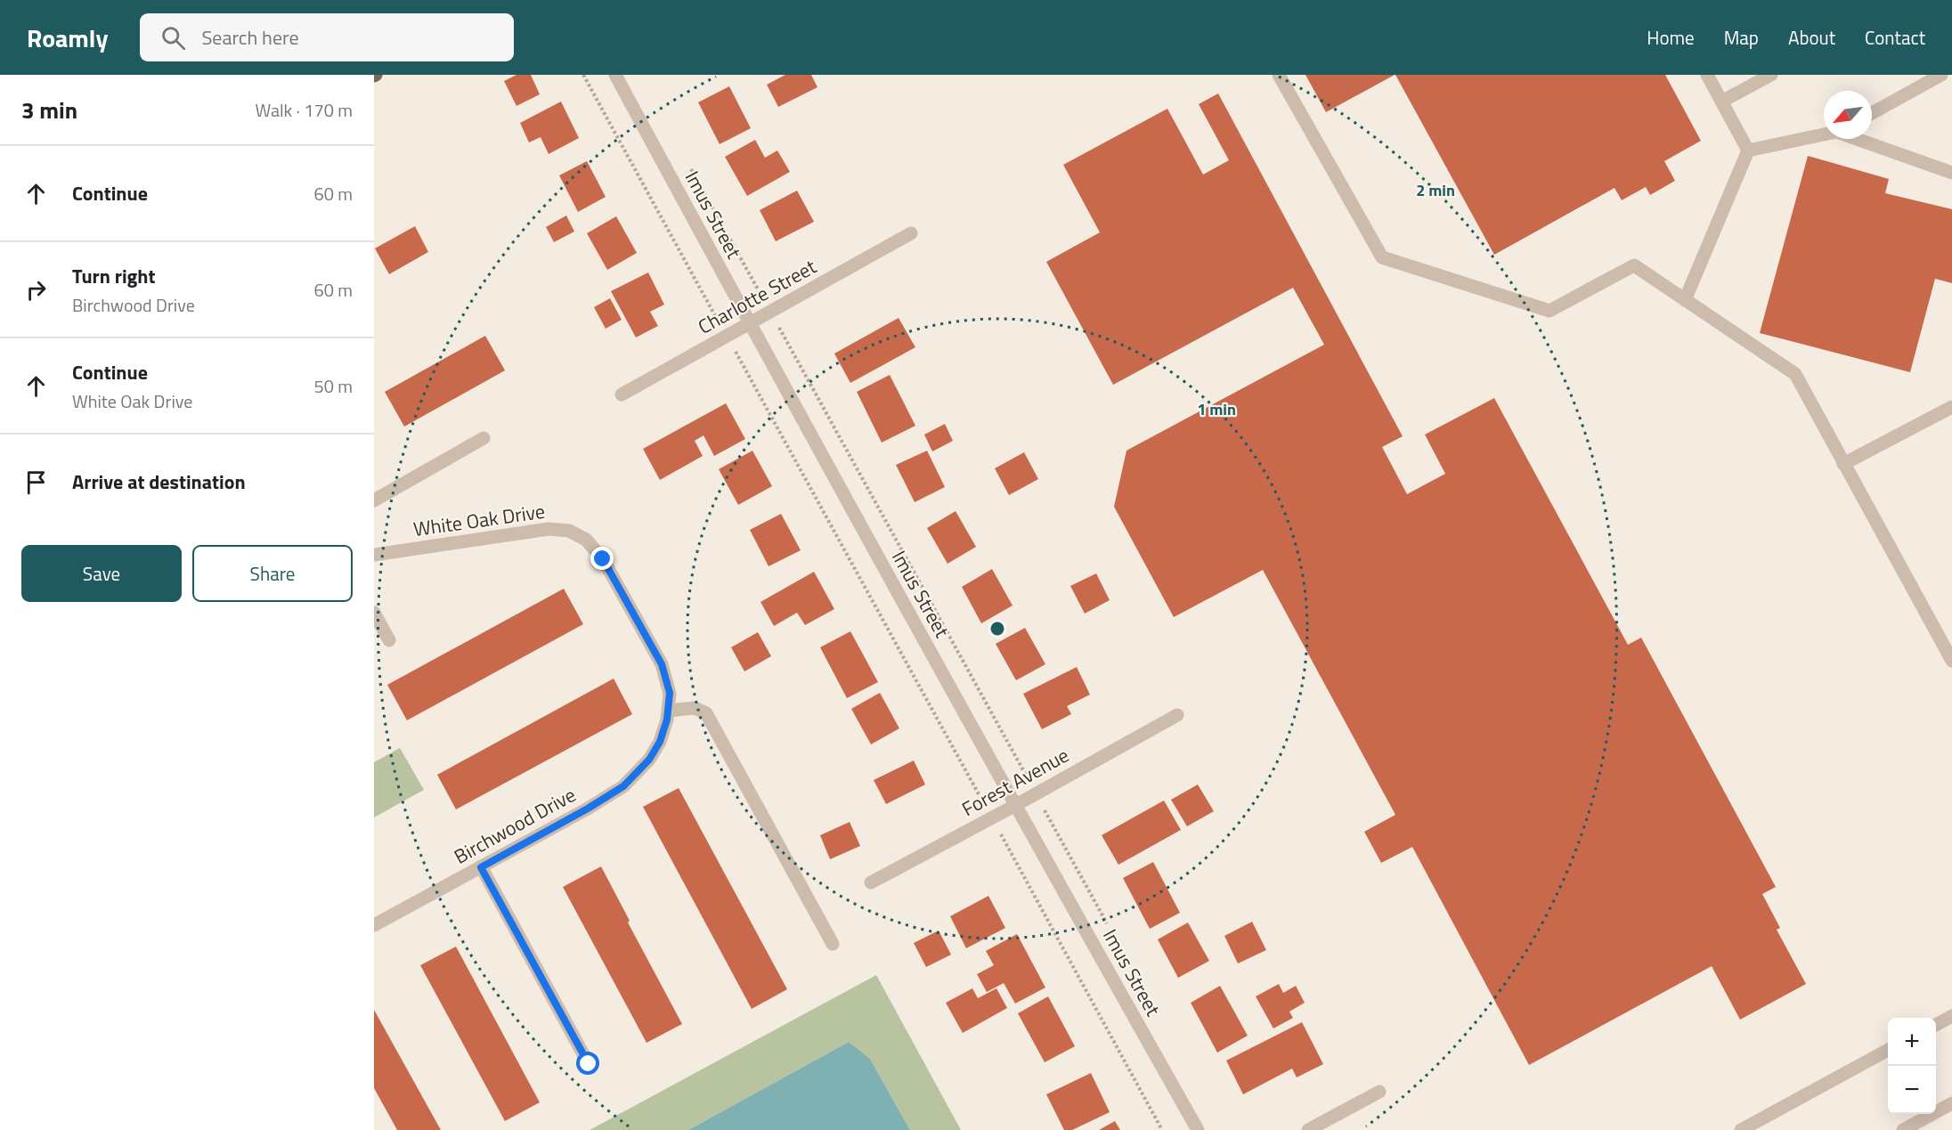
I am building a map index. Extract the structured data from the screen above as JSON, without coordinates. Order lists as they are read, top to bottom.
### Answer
{
  "streets": {
    "street": [
      "Imus Street",
      "Charlotte Street",
      "White Oak Drive",
      "Forest Avenue",
      "Birchwood Drive"
    ]
  },
  "crossings": [
    ["Imus Street", "Charlotte Street"],
    ["Imus Street", "Forest Avenue"],
    ["White Oak Drive", "Birchwood Drive"]
  ],
  "north": "bottom left",
  "page": {
    "header": "Roamly",
    "search": "Search here",
    "nav": [
      "Home",
      "Map",
      "About",
      "Contact"
    ],
    "heading": ["3 min", "Walk · 170 m"],
    "list": [
      ["Continue", "60 m"],
      ["Turn right", "Birchwood Drive", "60 m"],
      ["Continue", "White Oak Drive", "50 m"],
      "Arrive at destination"
    ],
    "buttons": ["Save", "Share"],
    "map_buttons": ["+", "−"]
  },
  "rings": ["2 min", "1 min"]
}
